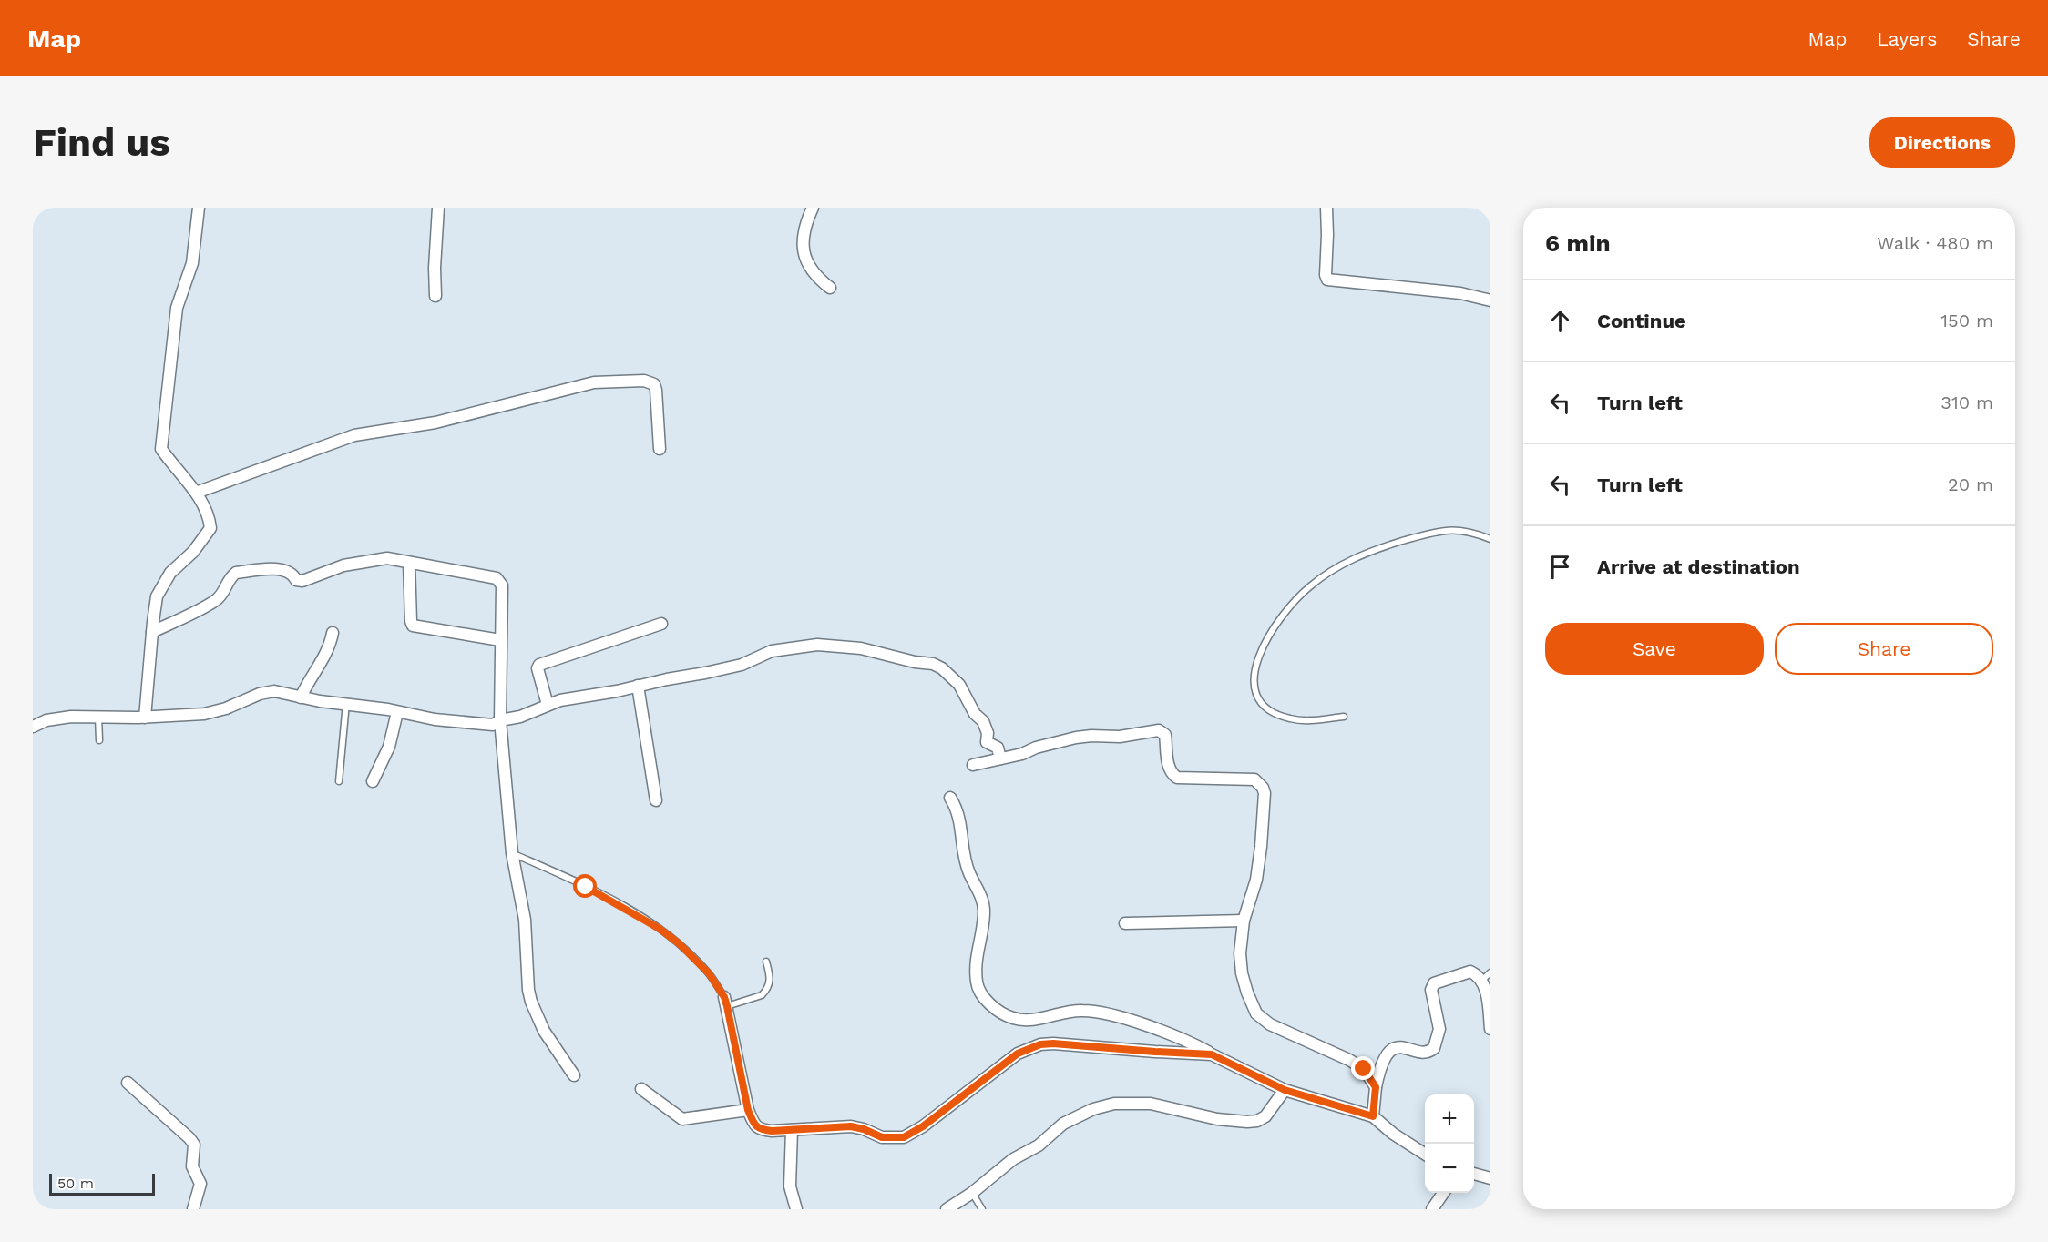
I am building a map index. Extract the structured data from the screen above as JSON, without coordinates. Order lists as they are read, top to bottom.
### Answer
{
  "scale_bar": "50 m",
  "page": {
    "header": "Map",
    "nav": ["Map", "Layers", "Share"],
    "buttons": [
      "Directions",
      ["Save", "Share"]
    ],
    "title": "Find us",
    "heading": ["6 min", "Walk · 480 m"],
    "list": [
      ["Continue", "150 m"],
      ["Turn left", "310 m"],
      ["Turn left", "20 m"],
      "Arrive at destination"
    ],
    "map_buttons": ["+", "−"],
    "scale": "50 m"
  }
}
